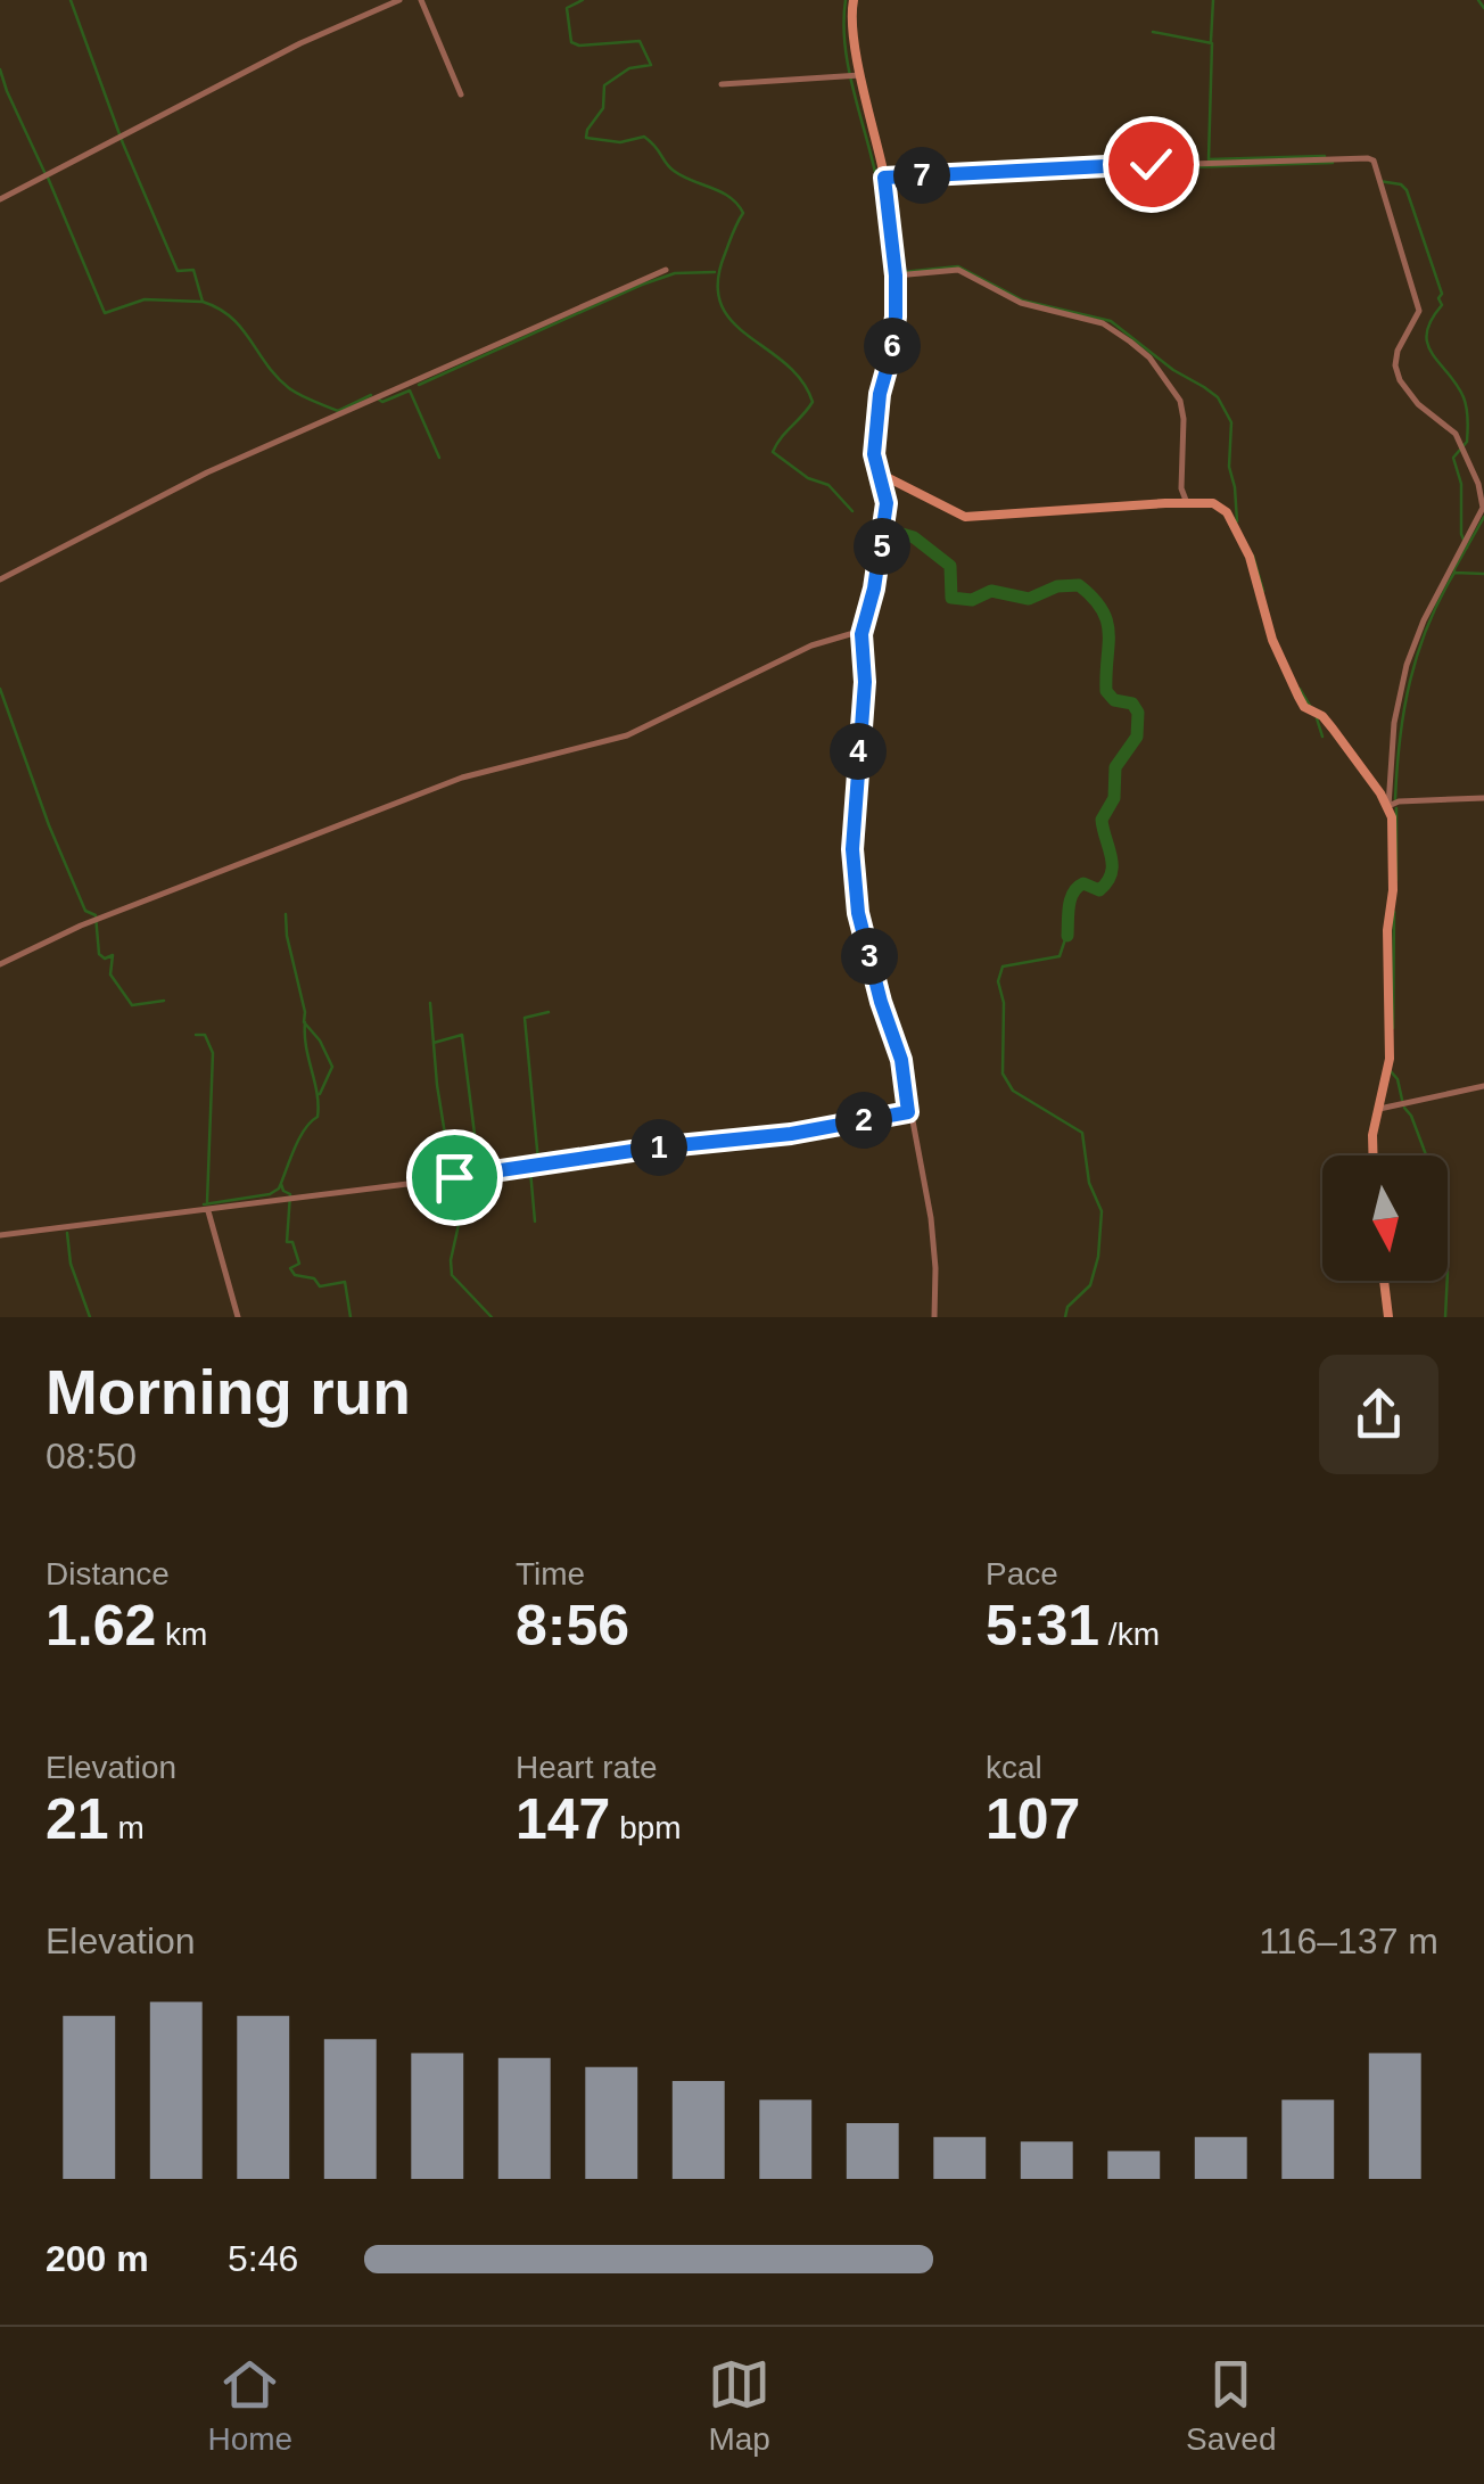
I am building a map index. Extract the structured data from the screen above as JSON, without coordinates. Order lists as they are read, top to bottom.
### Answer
{
  "north": "bottom",
  "page": {
    "pins": [
      "7",
      "6",
      "5",
      "4",
      "3",
      "2",
      "1"
    ],
    "heading": ["Morning run", "08:50"],
    "stats": [
      ["Distance", "1.62 km"],
      ["Time", "8:56"],
      ["Pace", "5:31 /km"],
      ["Elevation", "21 m"],
      ["Heart rate", "147 bpm"],
      ["kcal", "107"]
    ],
    "chart": ["Elevation", "116–137 m"],
    "list": [
      {
        "name": "200 m",
        "note": "5:46"
      }
    ],
    "tabs": ["Home", "Map", "Saved"]
  }
}
